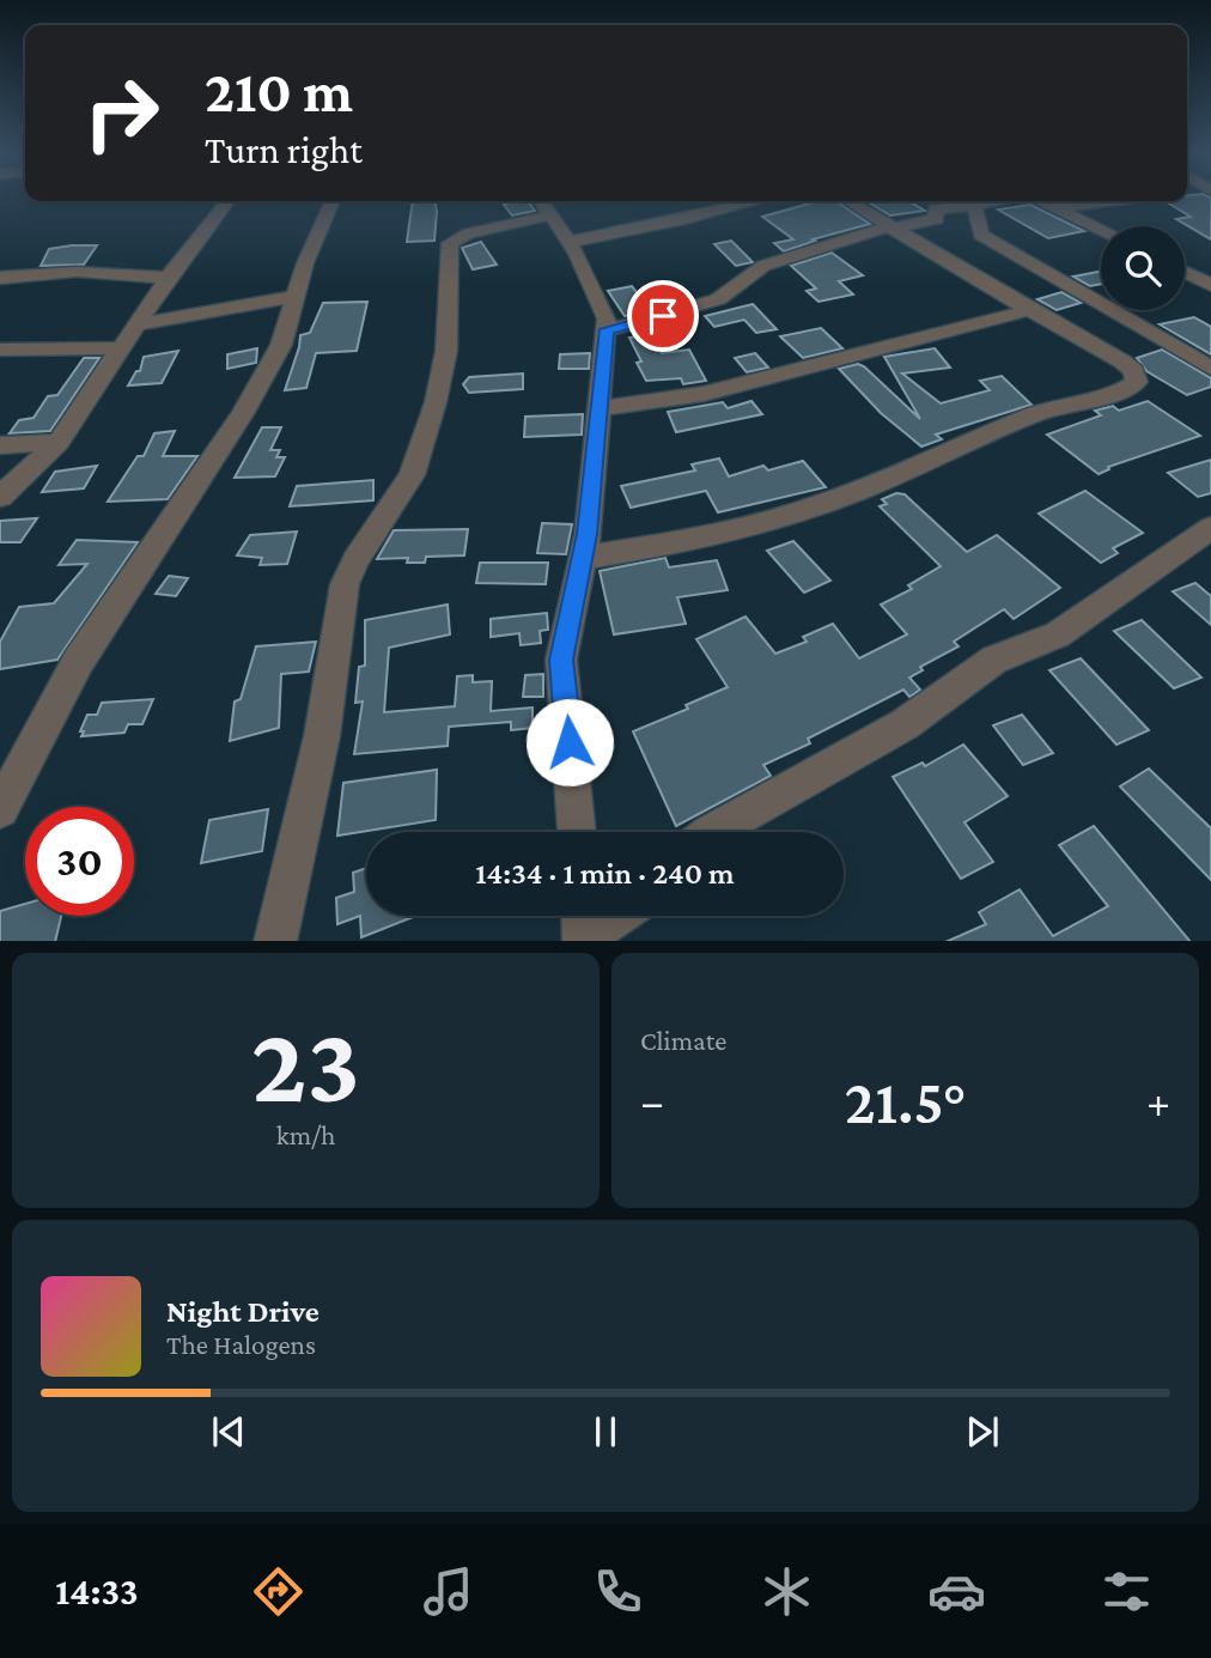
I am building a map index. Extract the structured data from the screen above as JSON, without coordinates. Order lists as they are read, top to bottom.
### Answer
{
  "page": {
    "turn": ["210 m", "Turn right"],
    "limit": "30",
    "trip": "14:34 · 1 min · 240 m",
    "tile": [
      ["23", "km/h"],
      "Climate"
    ],
    "heat": ["−", "21.5°", "+"],
    "song": ["Night Drive", "The Halogens"],
    "tabs": "14:33"
  }
}
